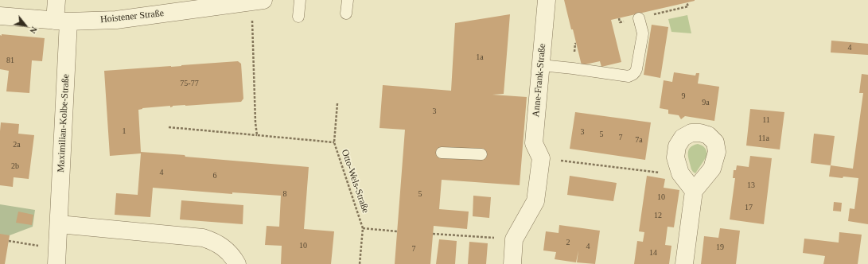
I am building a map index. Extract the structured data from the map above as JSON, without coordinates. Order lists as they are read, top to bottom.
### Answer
{
  "streets": {
    "street": ["Hoistener Straße", "Anne-Frank-Straße", "Maximilian-Kolbe-Straße"],
    "path": ["Otto-Wels-Straße"]
  },
  "crossings": [
    ["Hoistener Straße", "Maximilian-Kolbe-Straße"]
  ],
  "house_numbers": [
    "4",
    "1a",
    "81",
    "75-77",
    "9",
    "9a",
    "3",
    "11",
    "1",
    "3",
    "5",
    "7",
    "11a",
    "7a",
    "2a",
    "2b",
    "4",
    "6",
    "13",
    "8",
    "5",
    "10",
    "17",
    "12",
    "2",
    "10",
    "4",
    "19",
    "7",
    "14"
  ],
  "north": "bottom right"
}
